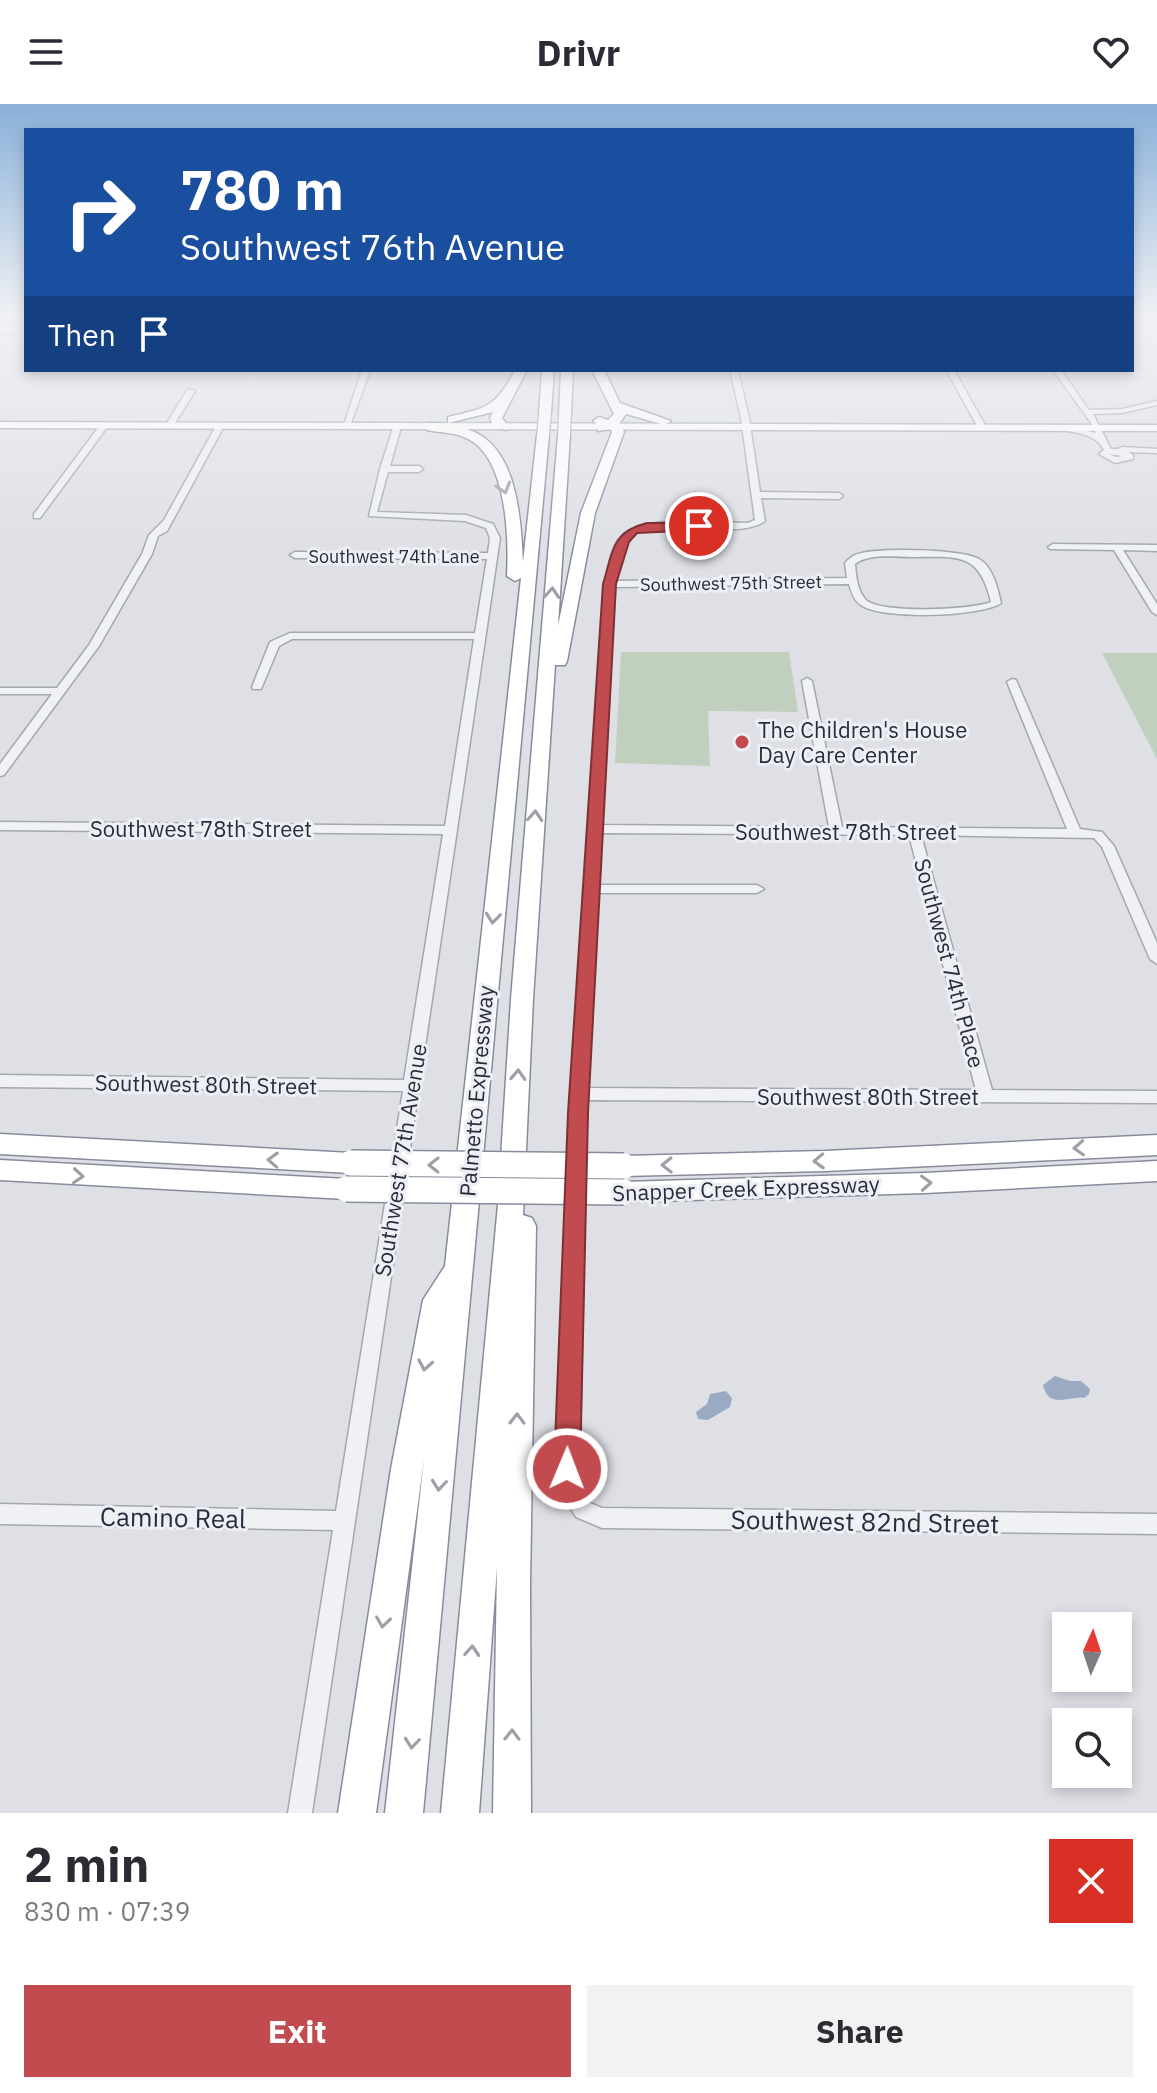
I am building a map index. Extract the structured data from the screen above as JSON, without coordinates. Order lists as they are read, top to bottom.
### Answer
{
  "streets": {
    "highway": ["Palmetto Expressway", "Snapper Creek Expressway"],
    "street": [
      "Southwest 74th Lane",
      "Southwest 75th Street",
      "Southwest 78th Street",
      "Southwest 74th Place",
      "Southwest 80th Street",
      "Southwest 77th Avenue",
      "Camino Real",
      "Southwest 82nd Street"
    ]
  },
  "crossings": [
    ["Southwest 74th Lane", "Southwest 77th Avenue"],
    ["Southwest 78th Street", "Southwest 74th Place"],
    ["Southwest 78th Street", "Southwest 77th Avenue"],
    ["Southwest 74th Place", "Southwest 80th Street"],
    ["Southwest 80th Street", "Southwest 77th Avenue"],
    ["Southwest 80th Street", "Southwest 82nd Street"],
    ["Southwest 77th Avenue", "Camino Real"]
  ],
  "places": ["The Children's House Day Care Center"],
  "north": "top",
  "page": {
    "header": "Drivr",
    "turn": ["780 m", "Southwest 76th Avenue"],
    "then": "Then",
    "heading": ["2 min", "830 m · 07:39"],
    "buttons": ["Exit", "Share"]
  }
}
